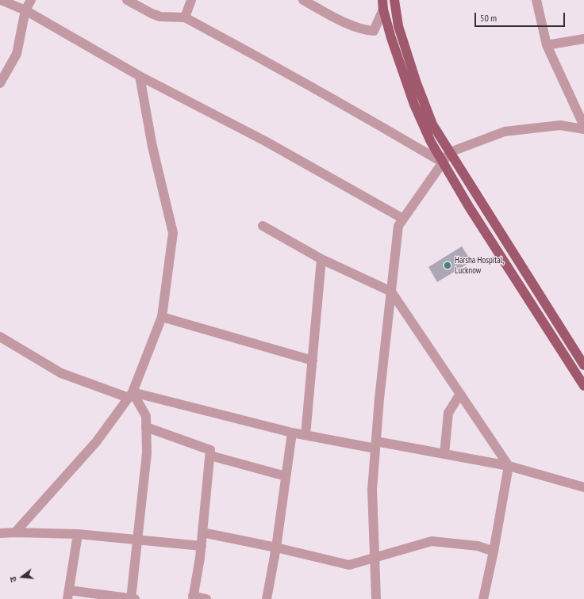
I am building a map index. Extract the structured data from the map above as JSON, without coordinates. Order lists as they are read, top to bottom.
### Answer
{
  "places": ["Harsha Hospital, Lucknow"],
  "scale_bar": "50 m",
  "north": "left"
}
